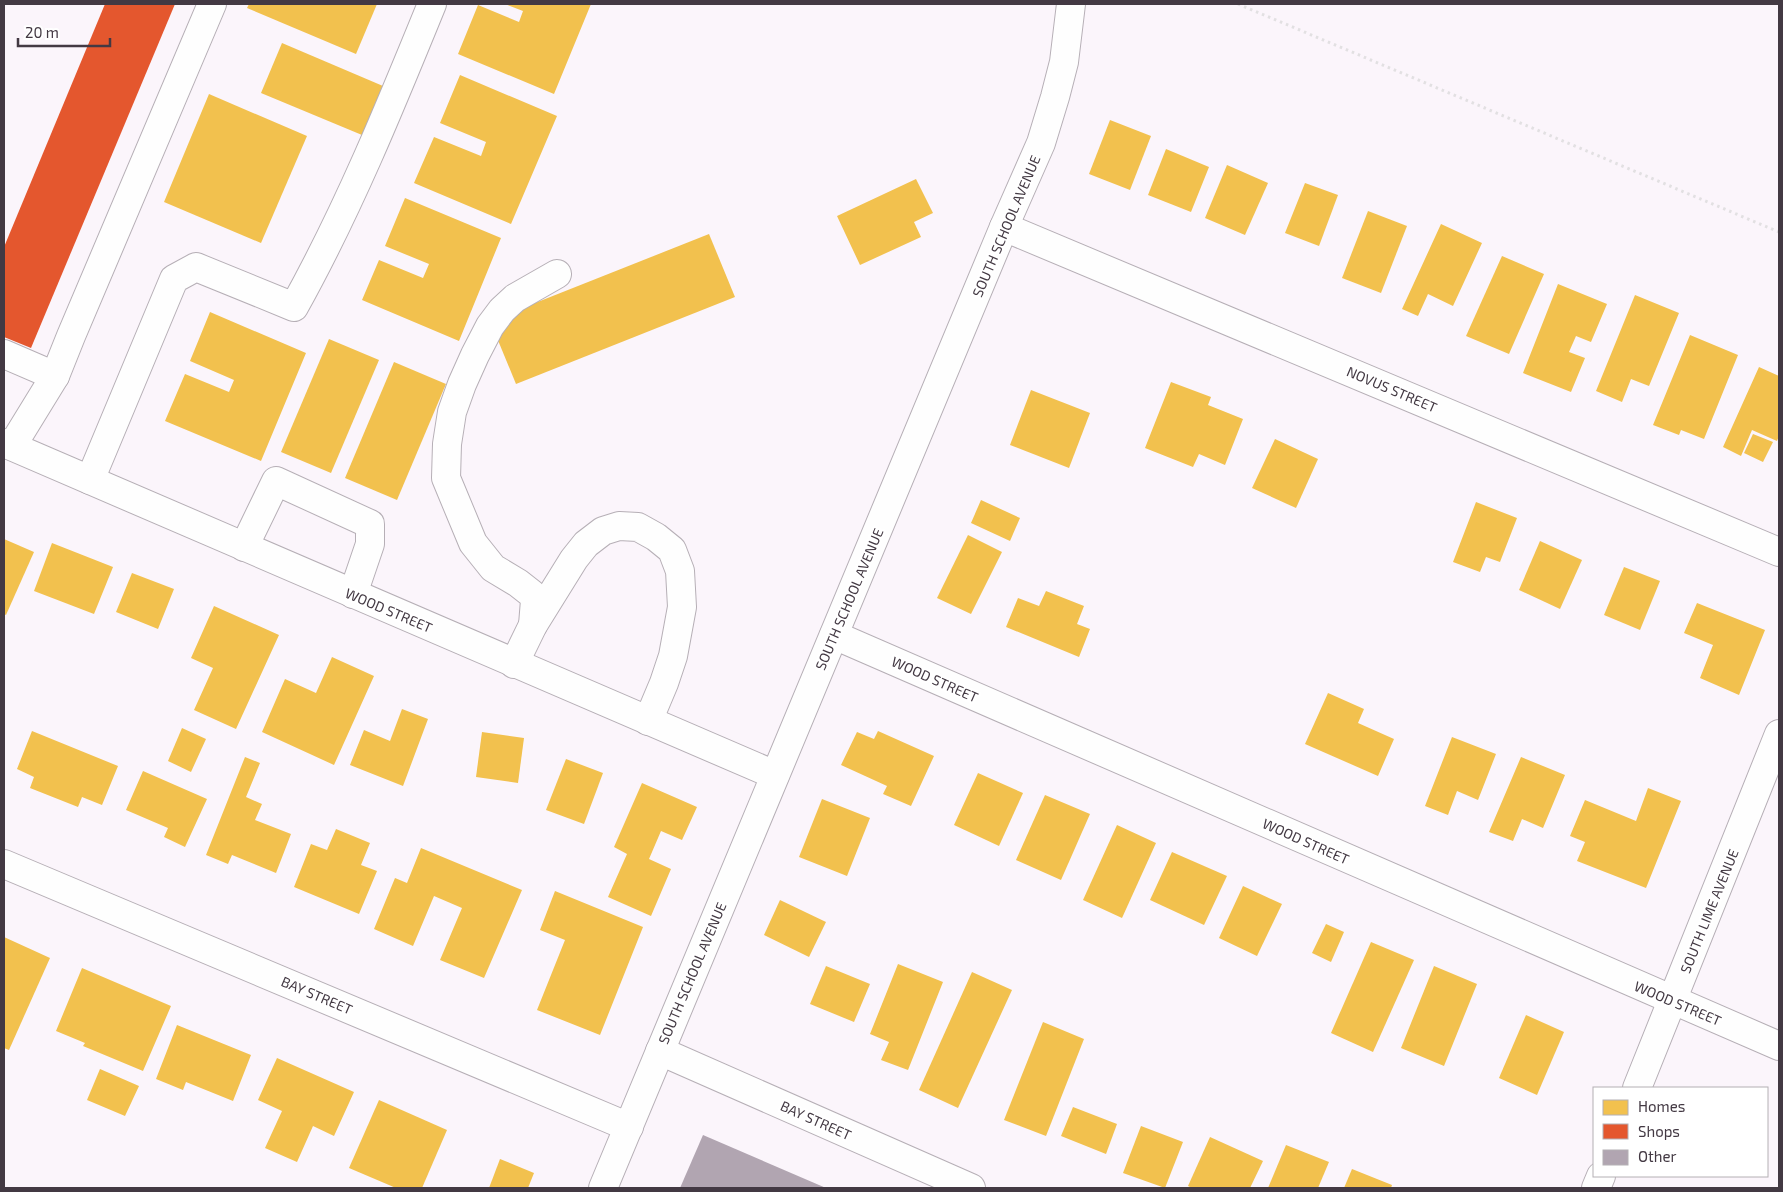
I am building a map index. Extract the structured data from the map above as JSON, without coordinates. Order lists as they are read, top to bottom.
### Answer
{
  "streets": {
    "street": [
      "SOUTH SCHOOL AVENUE",
      "NOVUS STREET",
      "WOOD STREET",
      "SOUTH LIME AVENUE",
      "BAY STREET"
    ]
  },
  "crossings": [
    ["SOUTH SCHOOL AVENUE", "NOVUS STREET"],
    ["SOUTH SCHOOL AVENUE", "WOOD STREET"],
    ["SOUTH SCHOOL AVENUE", "BAY STREET"],
    ["WOOD STREET", "SOUTH LIME AVENUE"]
  ],
  "legend": ["Homes", "Shops", "Other"],
  "scale_bar": "20 m"
}
